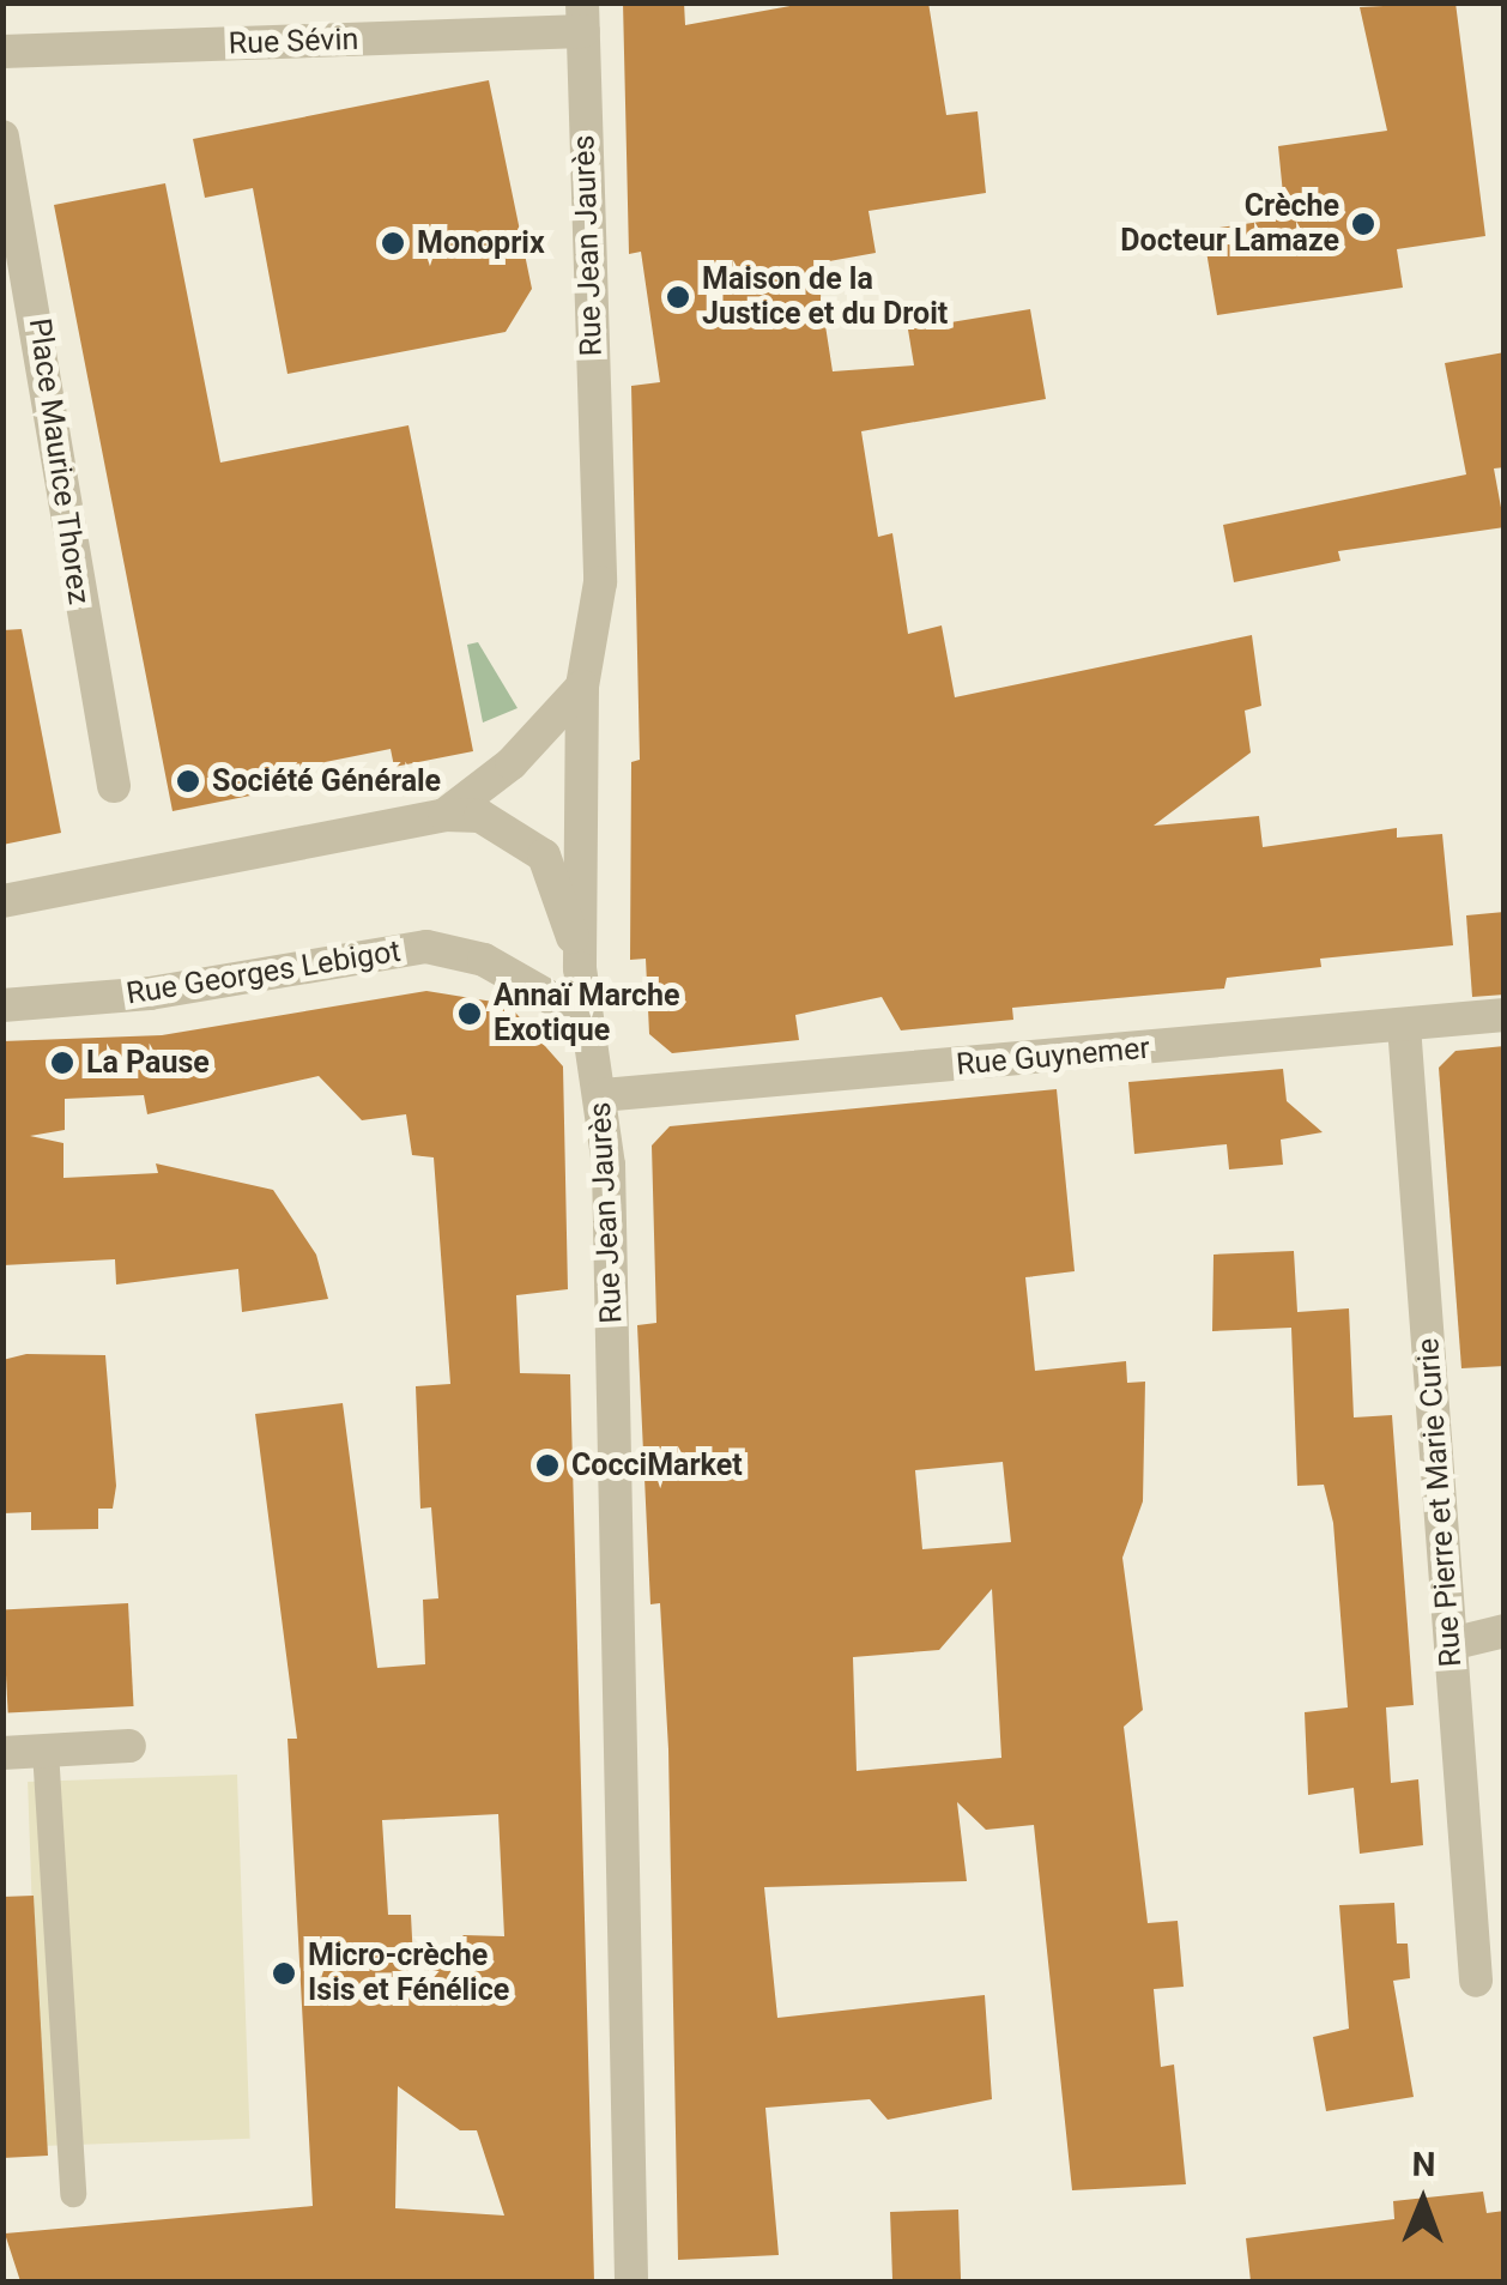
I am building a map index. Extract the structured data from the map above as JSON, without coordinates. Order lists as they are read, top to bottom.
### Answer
{
  "streets": {
    "street": [
      "Rue Sévin",
      "Rue Jean Jaurès",
      "Place Maurice Thorez",
      "Rue Georges Lebigot",
      "Rue Guynemer",
      "Rue Pierre et Marie Curie"
    ]
  },
  "crossings": [
    ["Rue Sévin", "Rue Jean Jaurès"],
    ["Rue Jean Jaurès", "Rue Georges Lebigot"],
    ["Rue Jean Jaurès", "Rue Guynemer"],
    ["Rue Guynemer", "Rue Pierre et Marie Curie"]
  ],
  "places": [
    "Crèche Docteur Lamaze",
    "Monoprix",
    "Maison de la Justice et du Droit",
    "Société Générale",
    "Annaï Marche Exotique",
    "La Pause",
    "CocciMarket",
    "Micro-crèche Isis et Fénélice"
  ],
  "north": "top"
}
